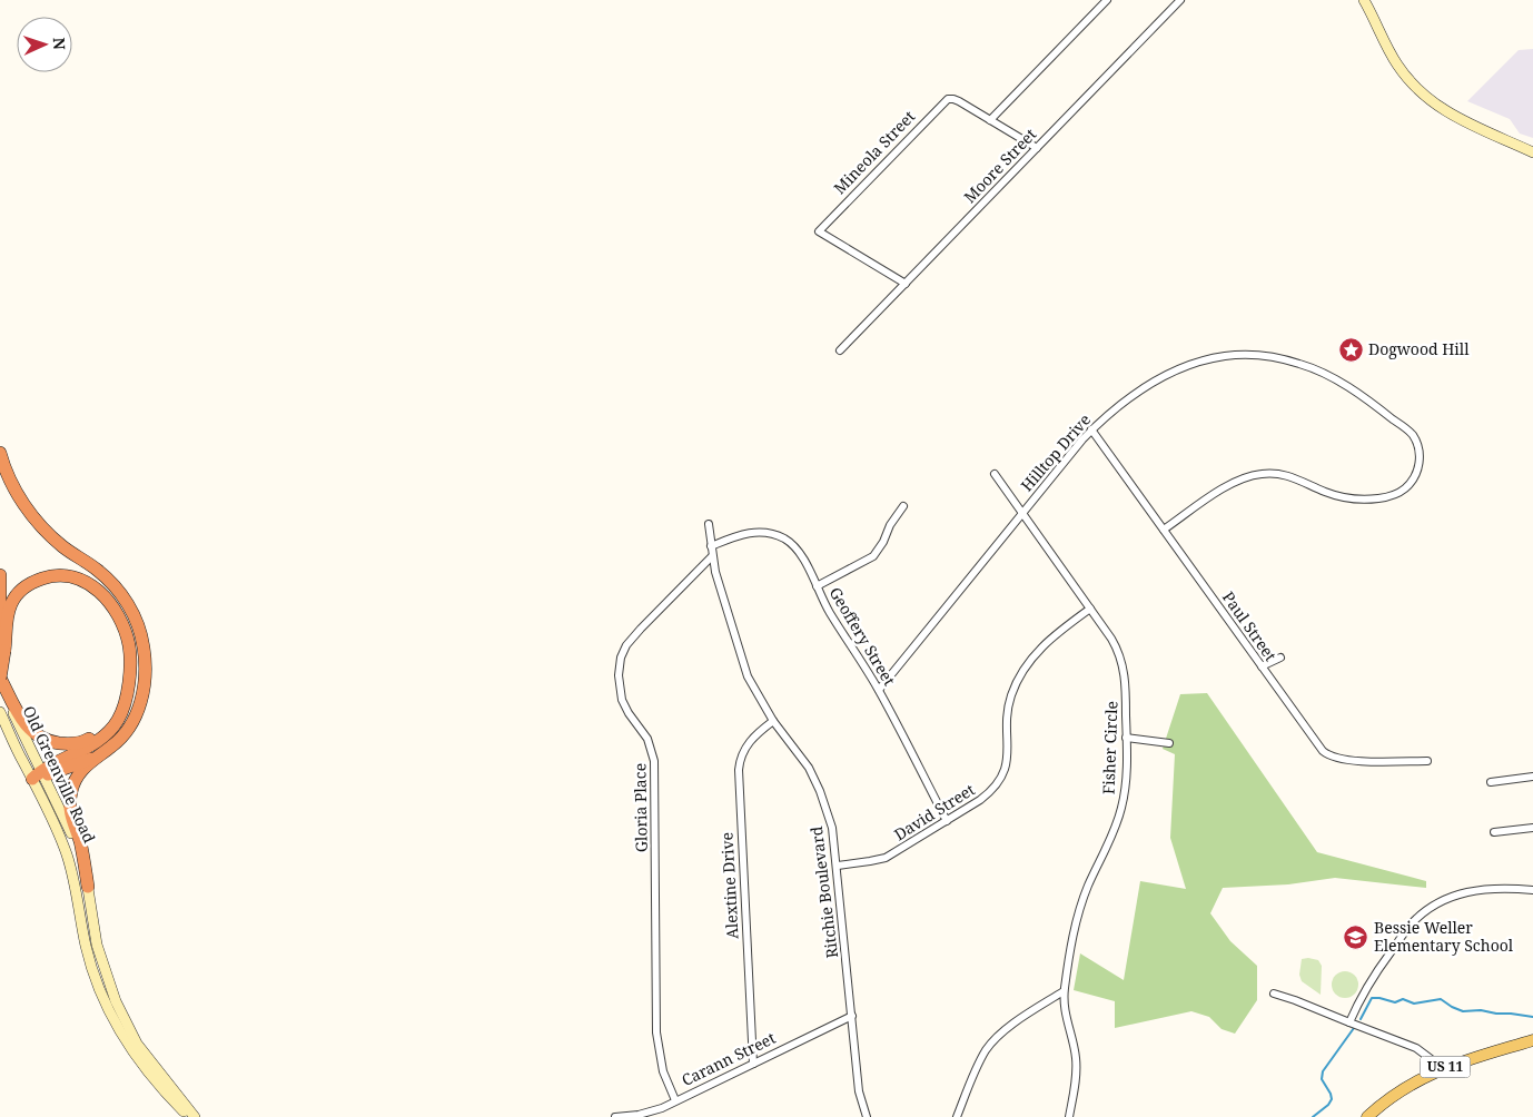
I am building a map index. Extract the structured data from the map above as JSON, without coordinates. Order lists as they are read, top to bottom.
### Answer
{
  "streets": {
    "main road": ["Old Greenville Road", "US 11"],
    "street": [
      "Mineola Street",
      "Moore Street",
      "Hilltop Drive",
      "Paul Street",
      "Geoffery Street",
      "Fisher Circle",
      "Gloria Place",
      "David Street",
      "Alextine Drive",
      "Ritchie Boulevard",
      "Carann Street"
    ]
  },
  "crossings": [
    ["Mineola Street", "Moore Street"],
    ["Hilltop Drive", "Paul Street"],
    ["Hilltop Drive", "Geoffery Street"],
    ["Hilltop Drive", "Fisher Circle"],
    ["Geoffery Street", "David Street"],
    ["Geoffery Street", "Ritchie Boulevard"],
    ["Fisher Circle", "David Street"],
    ["Gloria Place", "Ritchie Boulevard"],
    ["Gloria Place", "Carann Street"],
    ["David Street", "Ritchie Boulevard"],
    ["Alextine Drive", "Ritchie Boulevard"],
    ["Alextine Drive", "Carann Street"],
    ["Ritchie Boulevard", "Carann Street"]
  ],
  "places": {
    "place": ["Dogwood Hill"],
    "school or university": ["Bessie Weller Elementary School"]
  },
  "north": "right"
}
